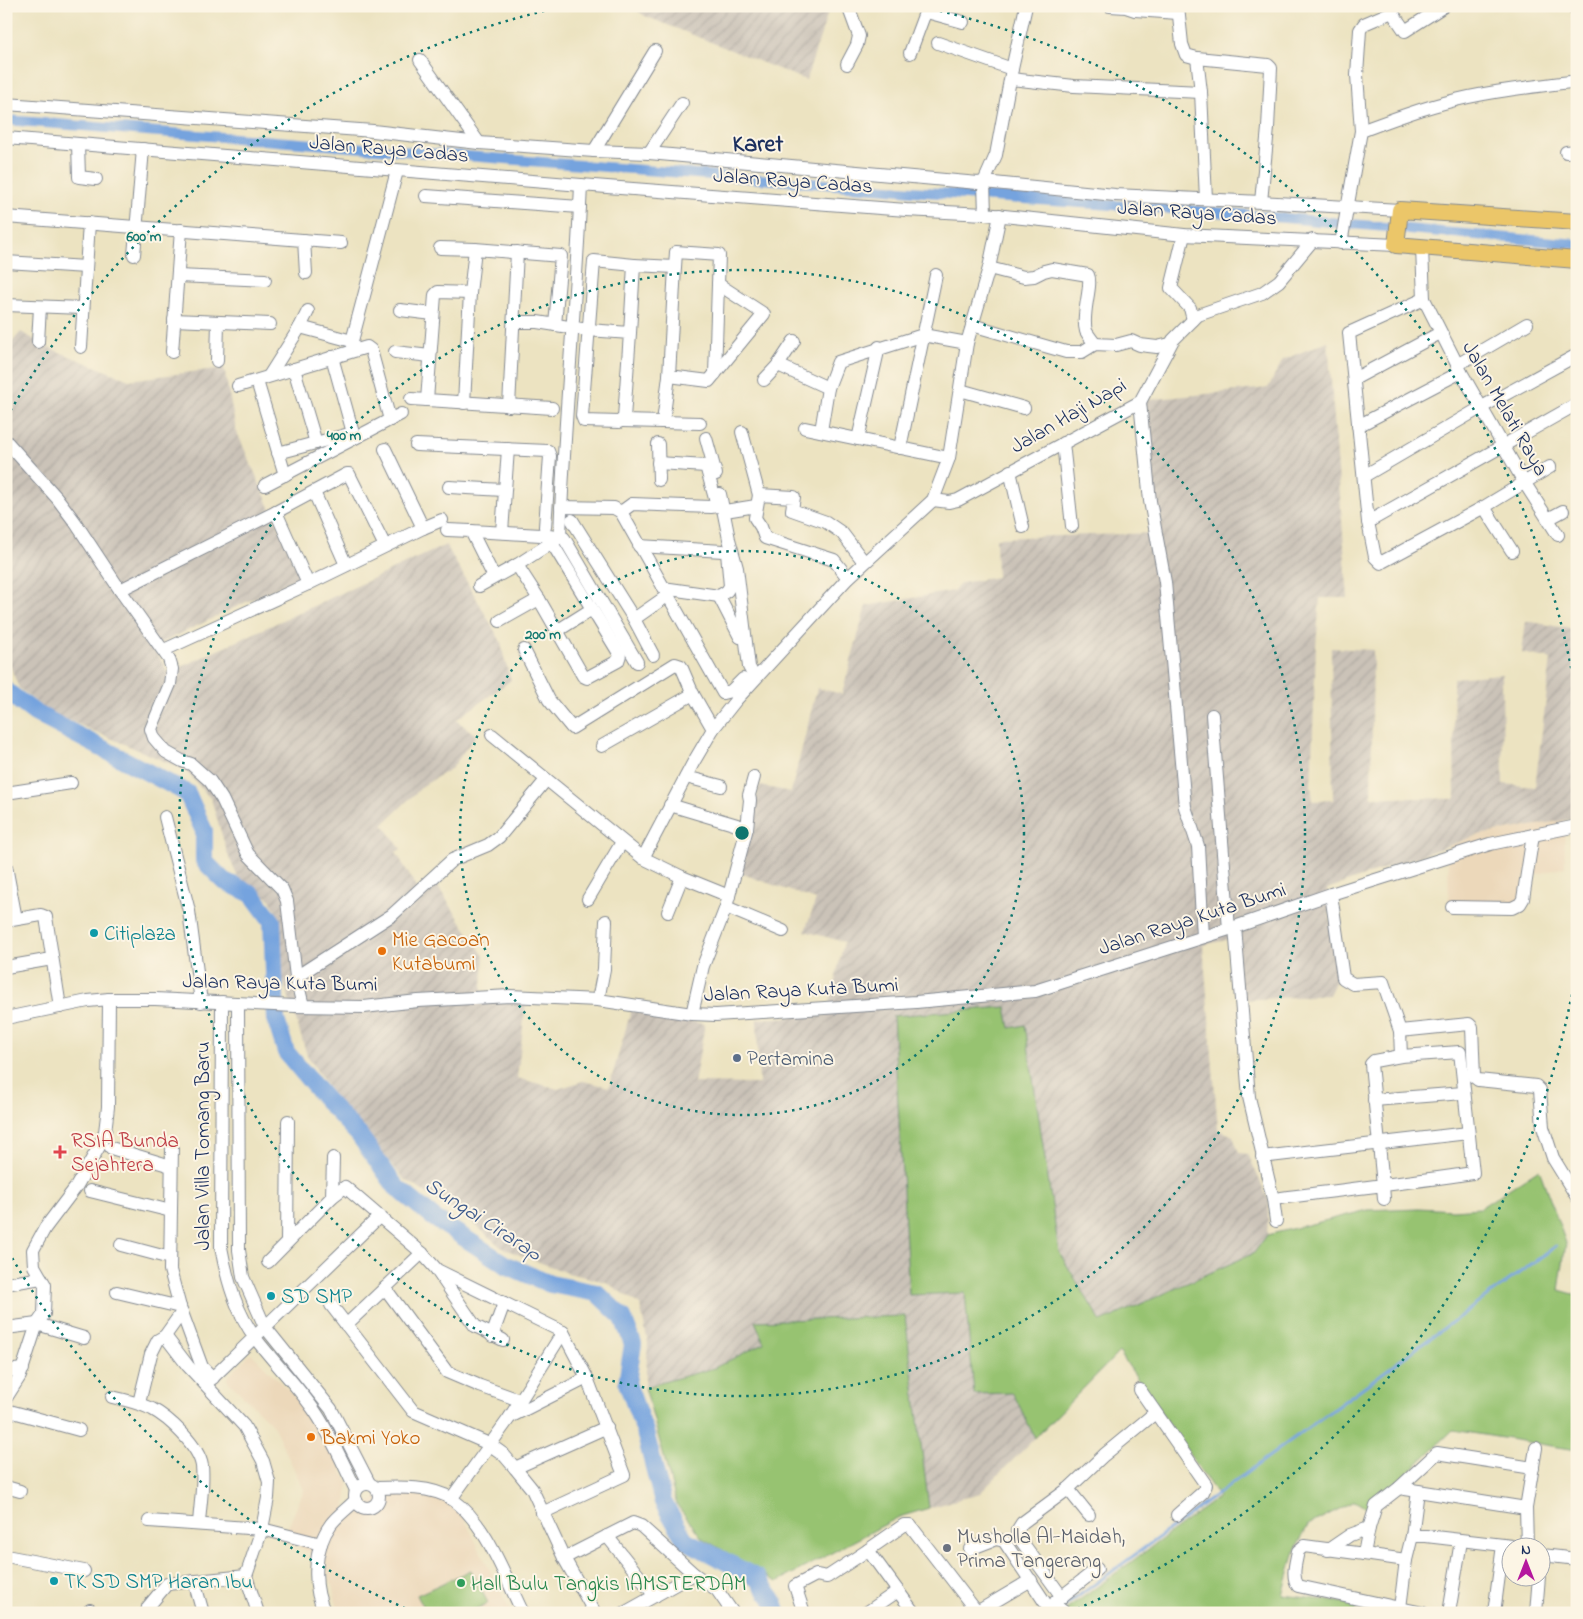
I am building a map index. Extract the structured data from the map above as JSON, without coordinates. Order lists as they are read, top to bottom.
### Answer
{
  "streets": {
    "main road": ["Jalan Raya Cadas"],
    "street": [
      "Jalan Melati Raya",
      "Jalan Haji Napi",
      "Jalan Raya Kuta Bumi",
      "Jalan Villa Tomang Baru"
    ]
  },
  "crossings": [
    ["Jalan Raya Cadas", "Jalan Haji Napi"],
    ["Jalan Raya Kuta Bumi", "Jalan Villa Tomang Baru"]
  ],
  "districts": ["Karet"],
  "water": ["Sungai Cirarap"],
  "places": {
    "other": [
      "Citiplaza",
      "Mie Gacoan Kutabumi",
      "Pertamina",
      "SD SMP",
      "Bakmi Yoko",
      "Musholla Al-Maidah, Prima Tangerang",
      "TK SD SMP Haran Ibu",
      "Hall Bulu Tangkis IAMSTERDAM"
    ],
    "health": ["RSIA Bunda Sejahtera"]
  },
  "north": "top",
  "rings": ["600 m", "400 m", "200 m"]
}
